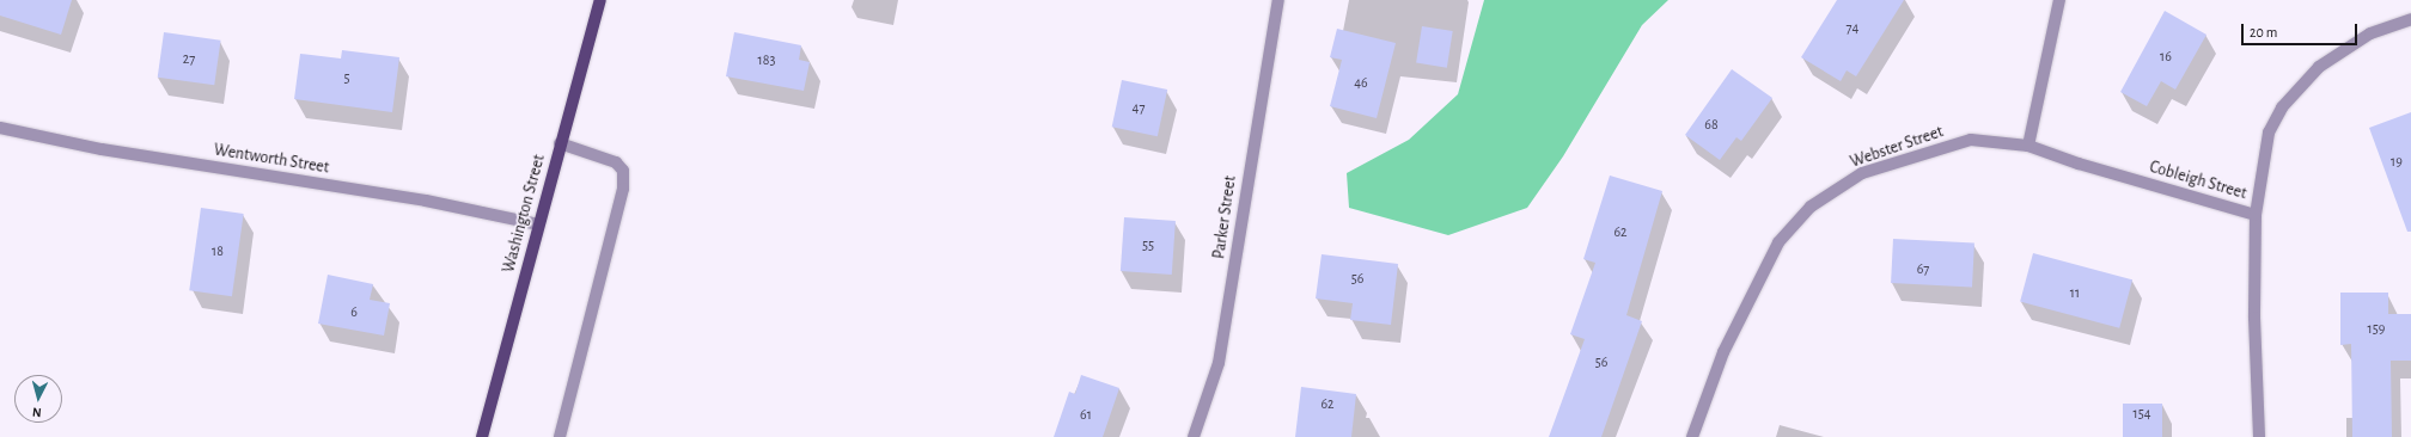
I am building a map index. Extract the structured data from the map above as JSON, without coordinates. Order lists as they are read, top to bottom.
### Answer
{
  "streets": {
    "main road": ["Washington Street"],
    "street": [
      "Webster Street",
      "Wentworth Street",
      "Cobleigh Street",
      "Parker Street"
    ]
  },
  "crossings": [
    ["Webster Street", "Cobleigh Street"],
    ["Wentworth Street", "Washington Street"]
  ],
  "house_numbers": [
    "74",
    "16",
    "27",
    "183",
    "5",
    "46",
    "47",
    "68",
    "19",
    "62",
    "55",
    "18",
    "67",
    "56",
    "11",
    "6",
    "159",
    "56",
    "62",
    "154",
    "61"
  ],
  "scale_bar": "20 m",
  "north": "bottom"
}
